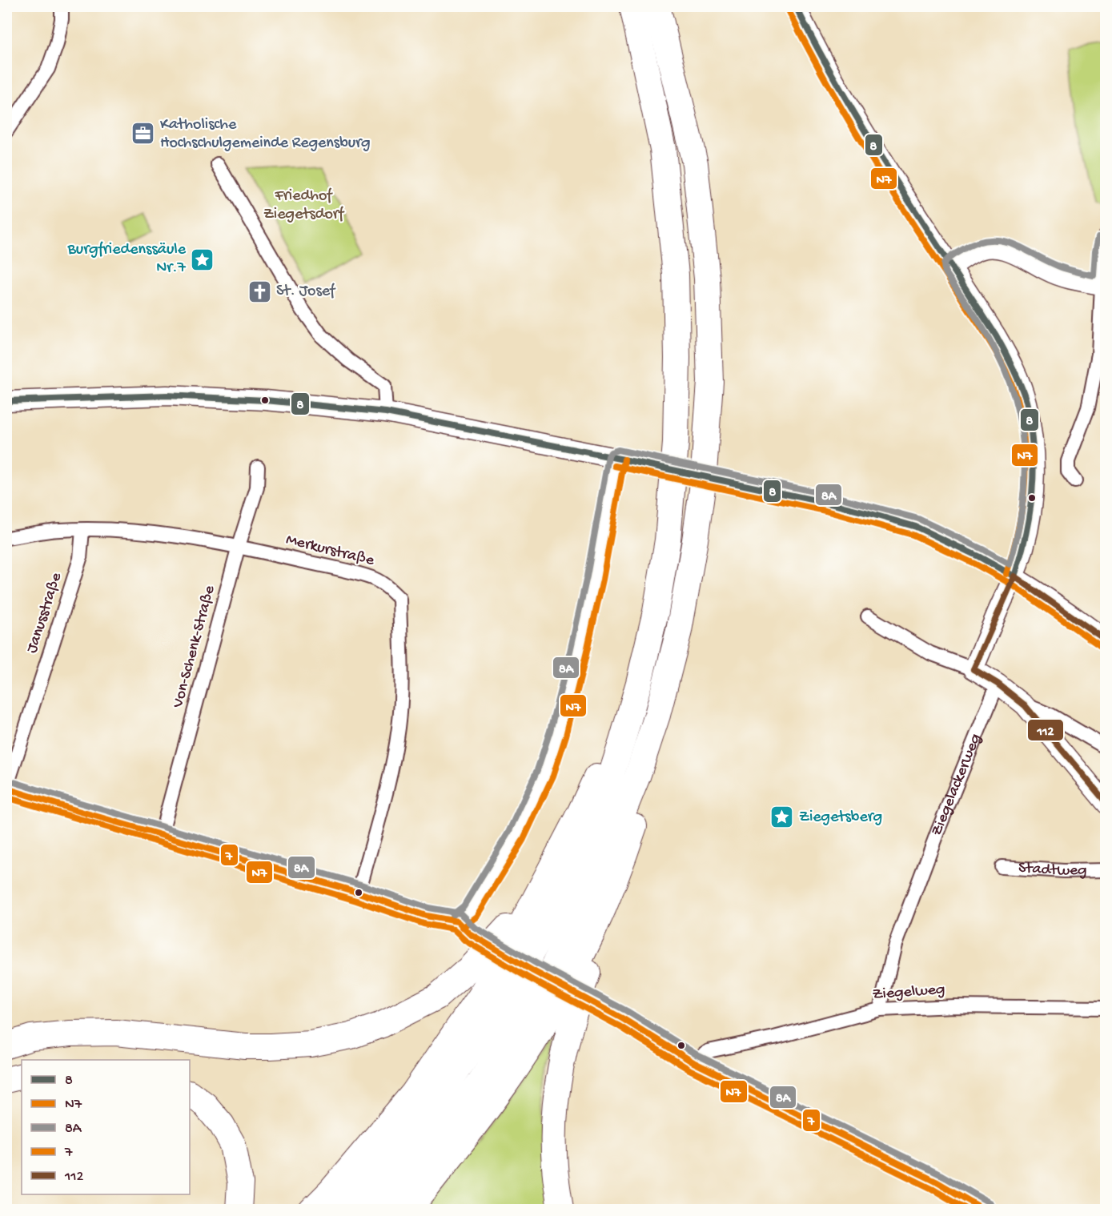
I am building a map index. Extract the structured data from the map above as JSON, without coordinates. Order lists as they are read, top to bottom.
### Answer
{
  "streets": {
    "street": [
      "Merkurstraße",
      "Janusstraße",
      "Von-Schenk-Straße",
      "Ziegelackerweg",
      "Stadtweg",
      "Ziegelweg"
    ]
  },
  "crossings": [
    ["Merkurstraße", "Janusstraße"],
    ["Merkurstraße", "Von-Schenk-Straße"],
    ["Ziegelackerweg", "Ziegelweg"]
  ],
  "parks": ["Friedhof Ziegetsdorf"],
  "places": {
    "office": ["Katholische Hochschulgemeinde Regensburg"],
    "place": ["Burgfriedenssäule Nr.7", "Ziegetsberg"],
    "church": ["St. Josef"]
  },
  "lines": [
    "transit line 8",
    "transit line N7",
    "transit line 8A",
    "transit line 112",
    "transit line 7"
  ],
  "legend": [
    "8",
    "N7",
    "8A",
    "7",
    "112"
  ]
}
